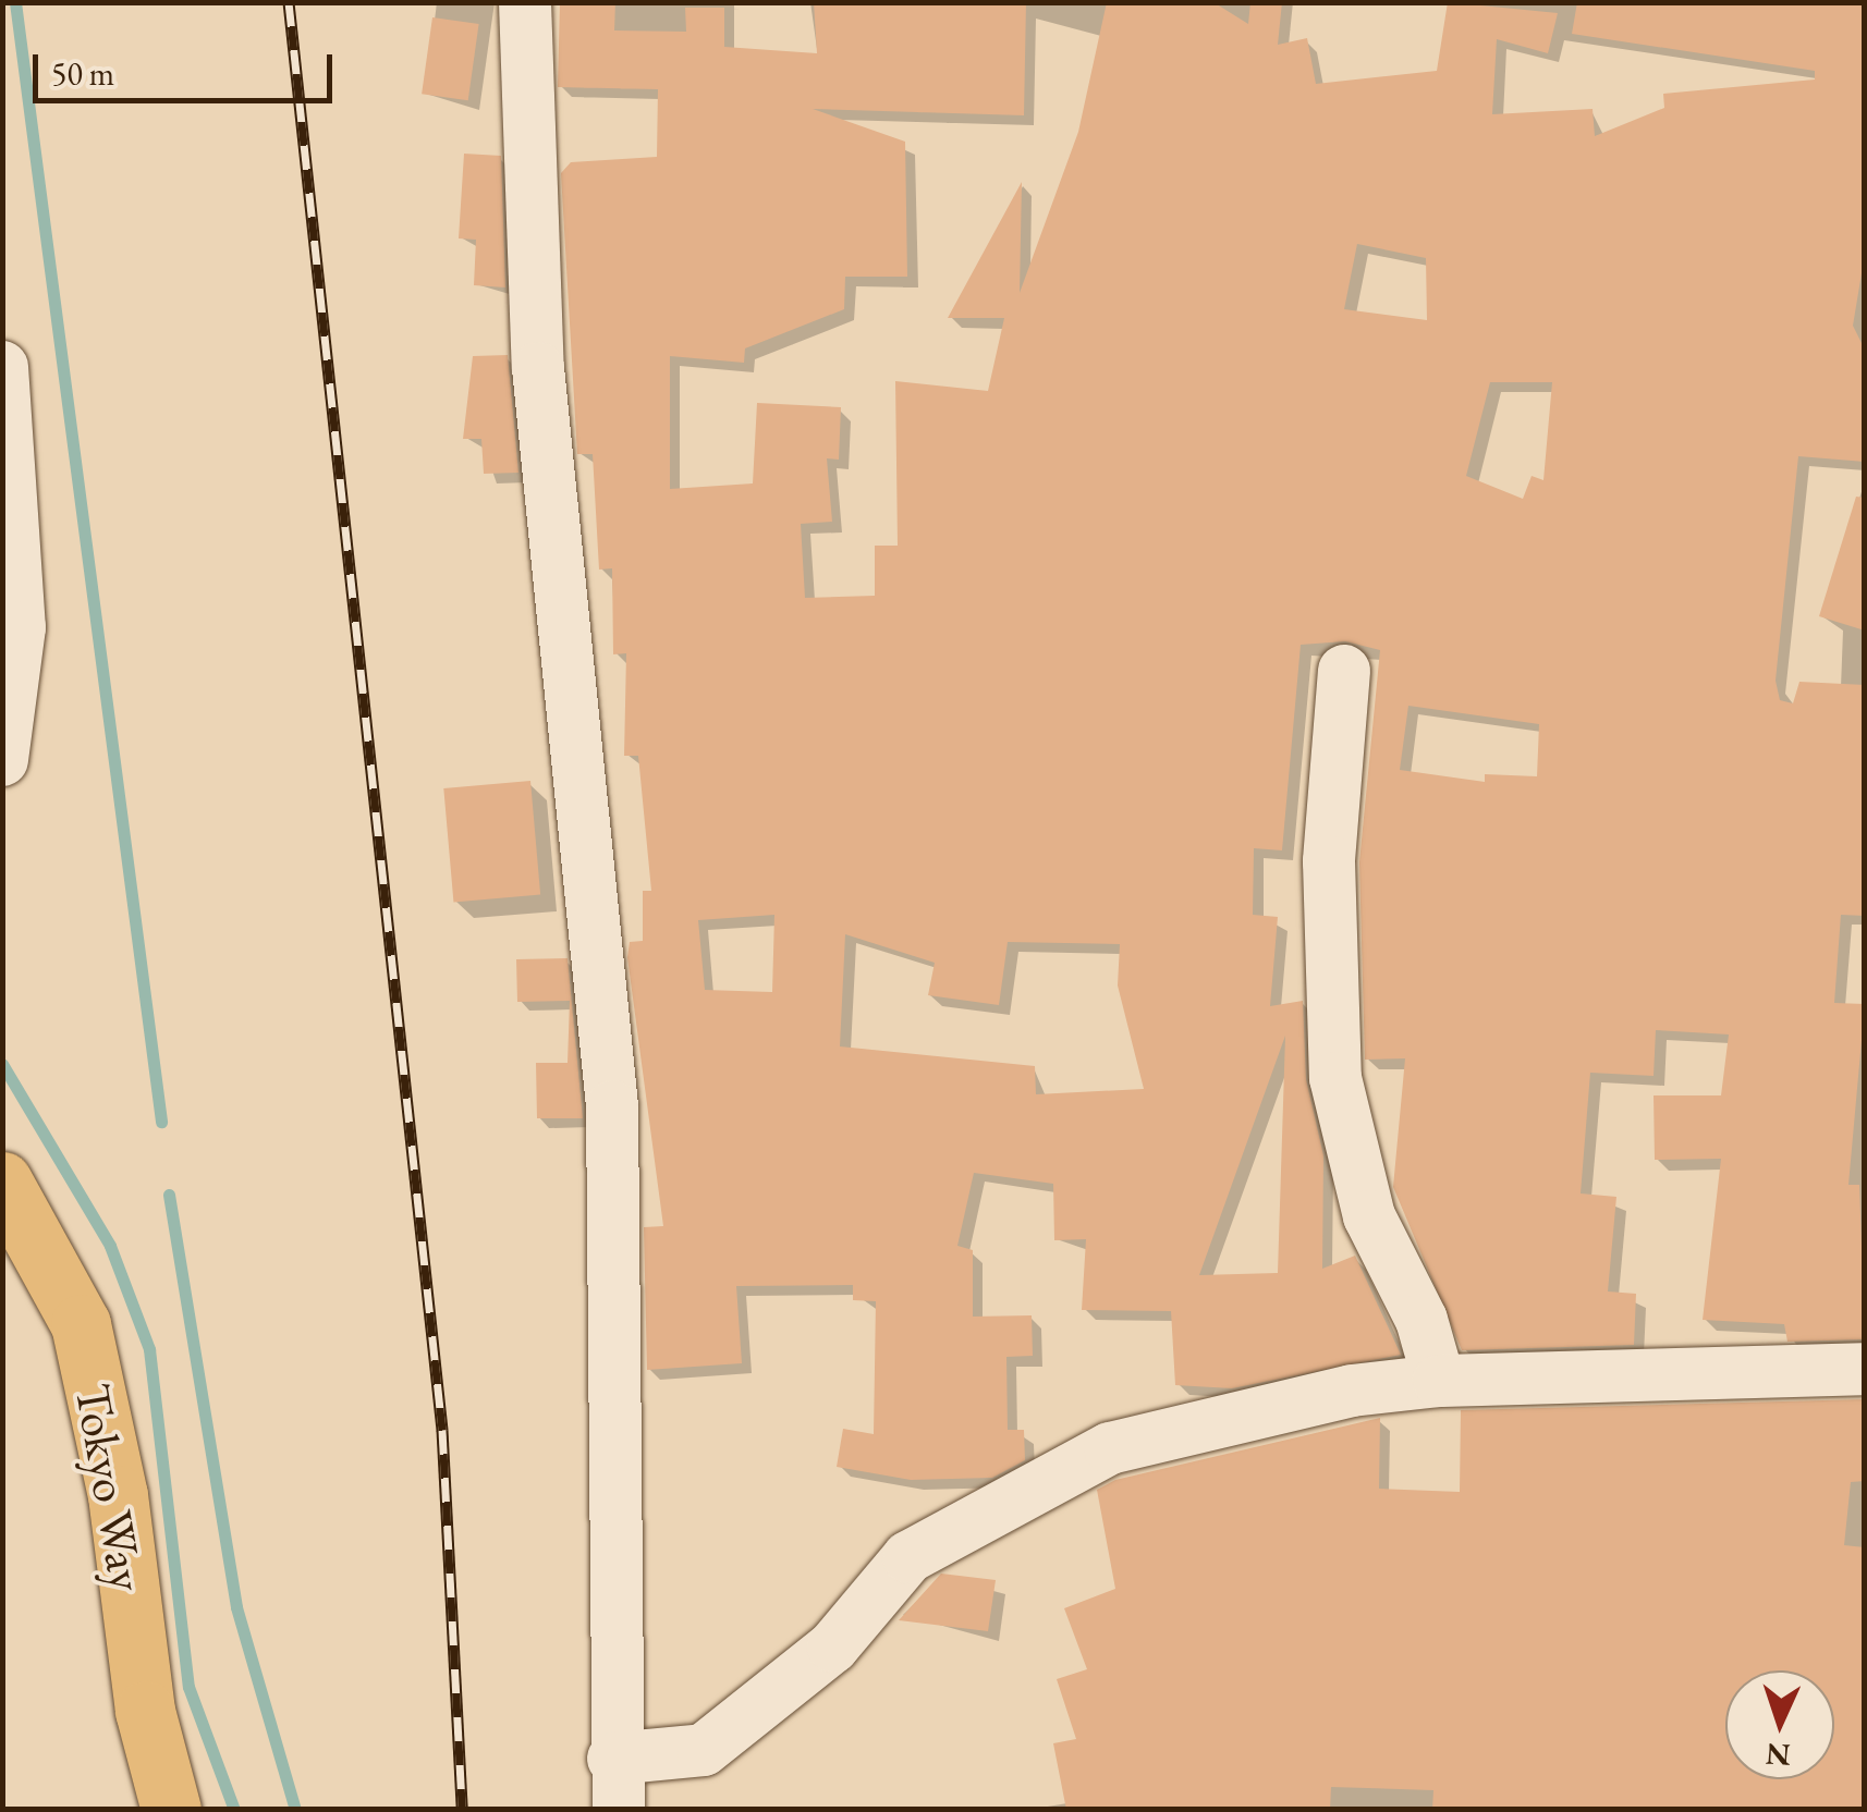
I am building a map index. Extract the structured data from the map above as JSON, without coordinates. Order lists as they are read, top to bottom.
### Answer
{
  "streets": {
    "main road": ["Tokyo Way"]
  },
  "scale_bar": "50 m",
  "north": "bottom"
}
